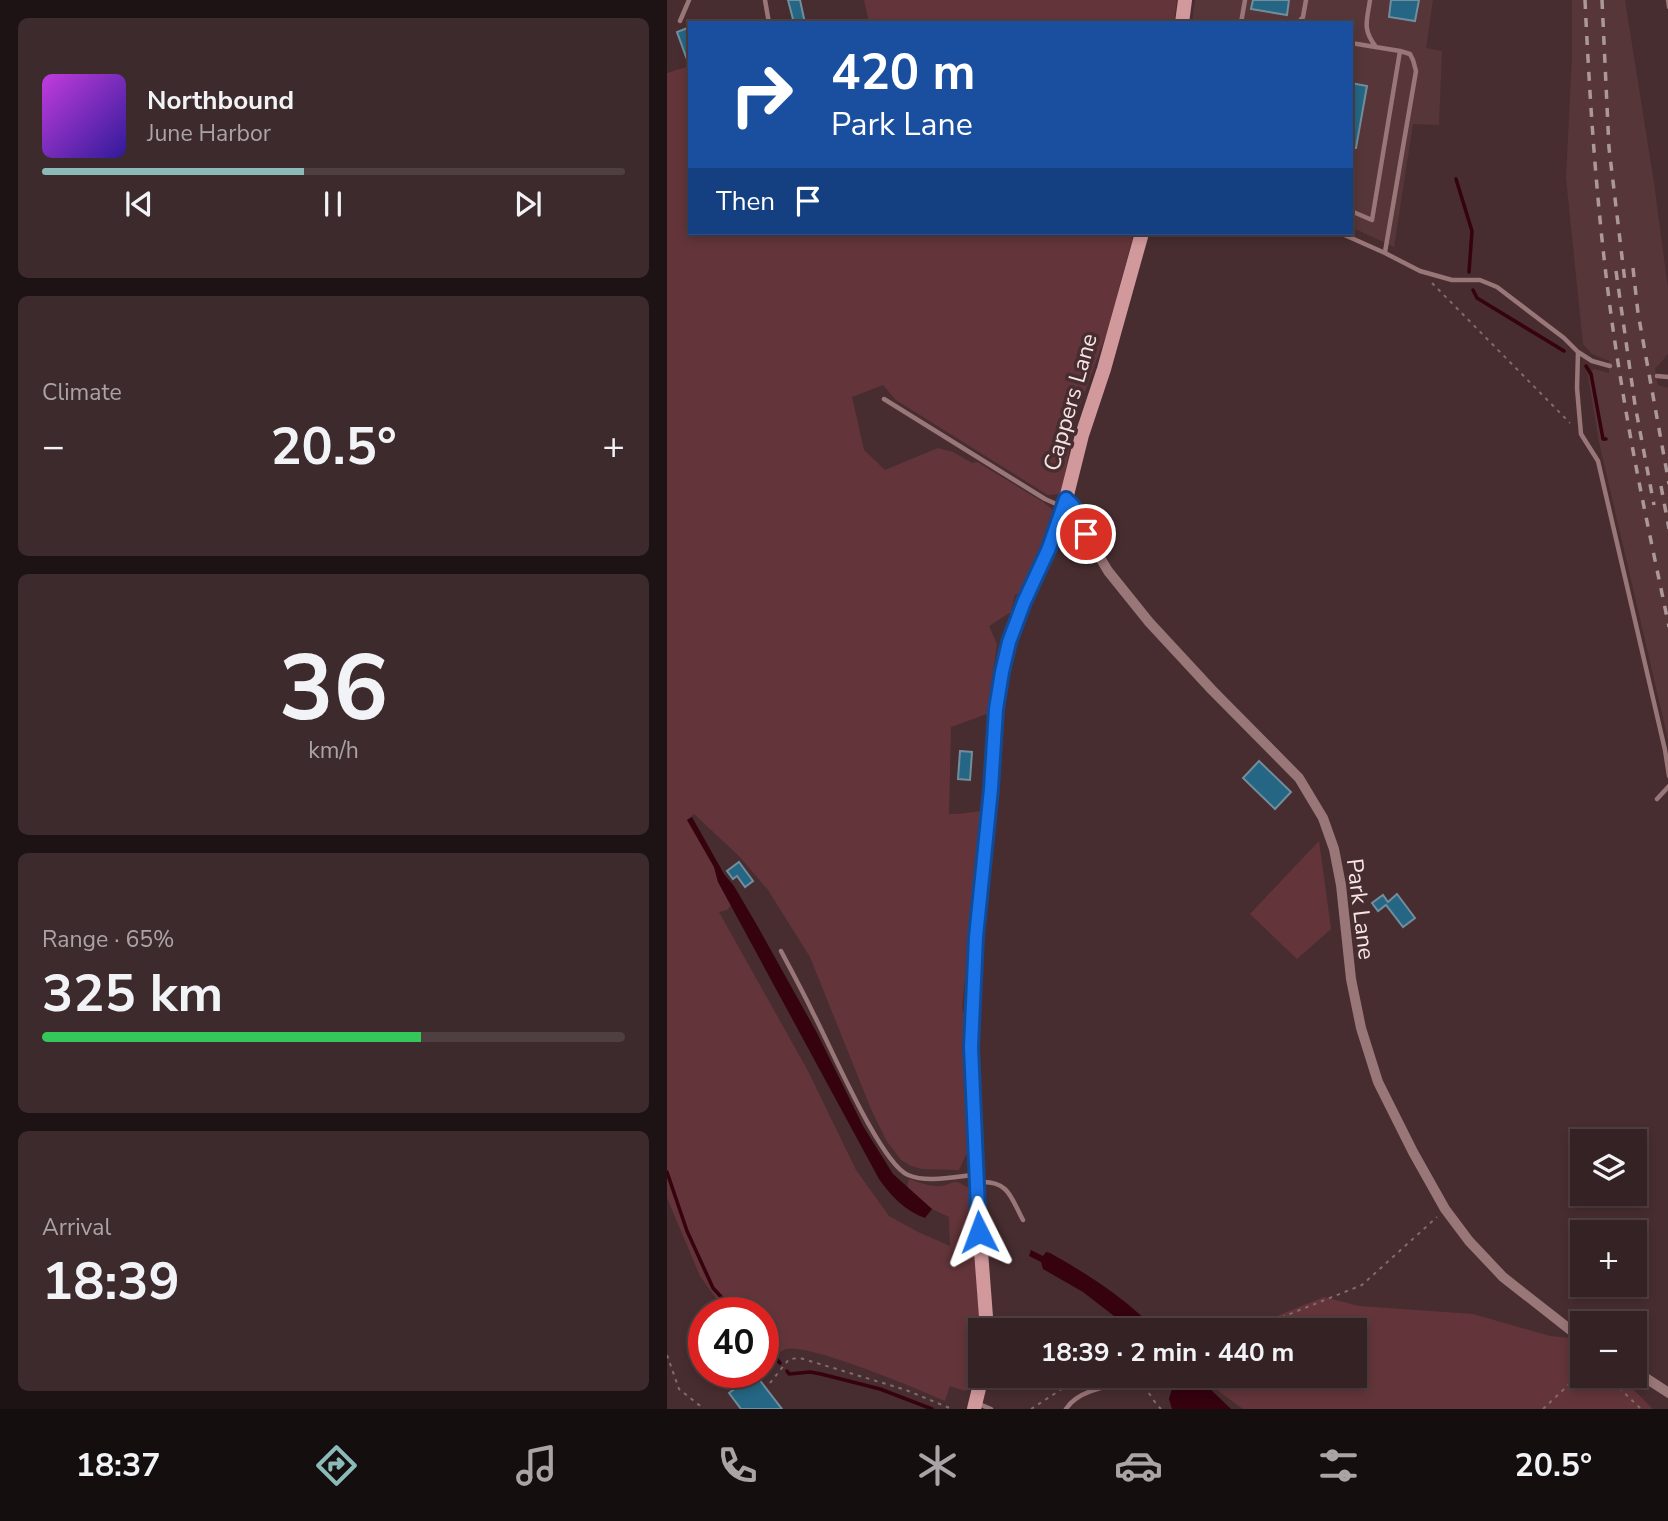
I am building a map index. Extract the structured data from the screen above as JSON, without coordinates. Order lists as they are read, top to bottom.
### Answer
{
  "streets": {
    "street": ["Cappers Lane", "Park Lane"]
  },
  "crossings": [
    ["Cappers Lane", "Park Lane"]
  ],
  "page": {
    "turn": ["420 m", "Park Lane"],
    "song": ["Northbound", "June Harbor"],
    "then": "Then",
    "tile": [
      "Climate",
      ["36", "km/h"],
      ["Range · 65%", "325 km"],
      ["Arrival", "18:39"]
    ],
    "heat": ["−", "20.5°", "+"],
    "map_buttons": ["+", "−"],
    "limit": "40",
    "trip": "18:39 · 2 min · 440 m",
    "tabs": ["18:37", "20.5°"]
  }
}
